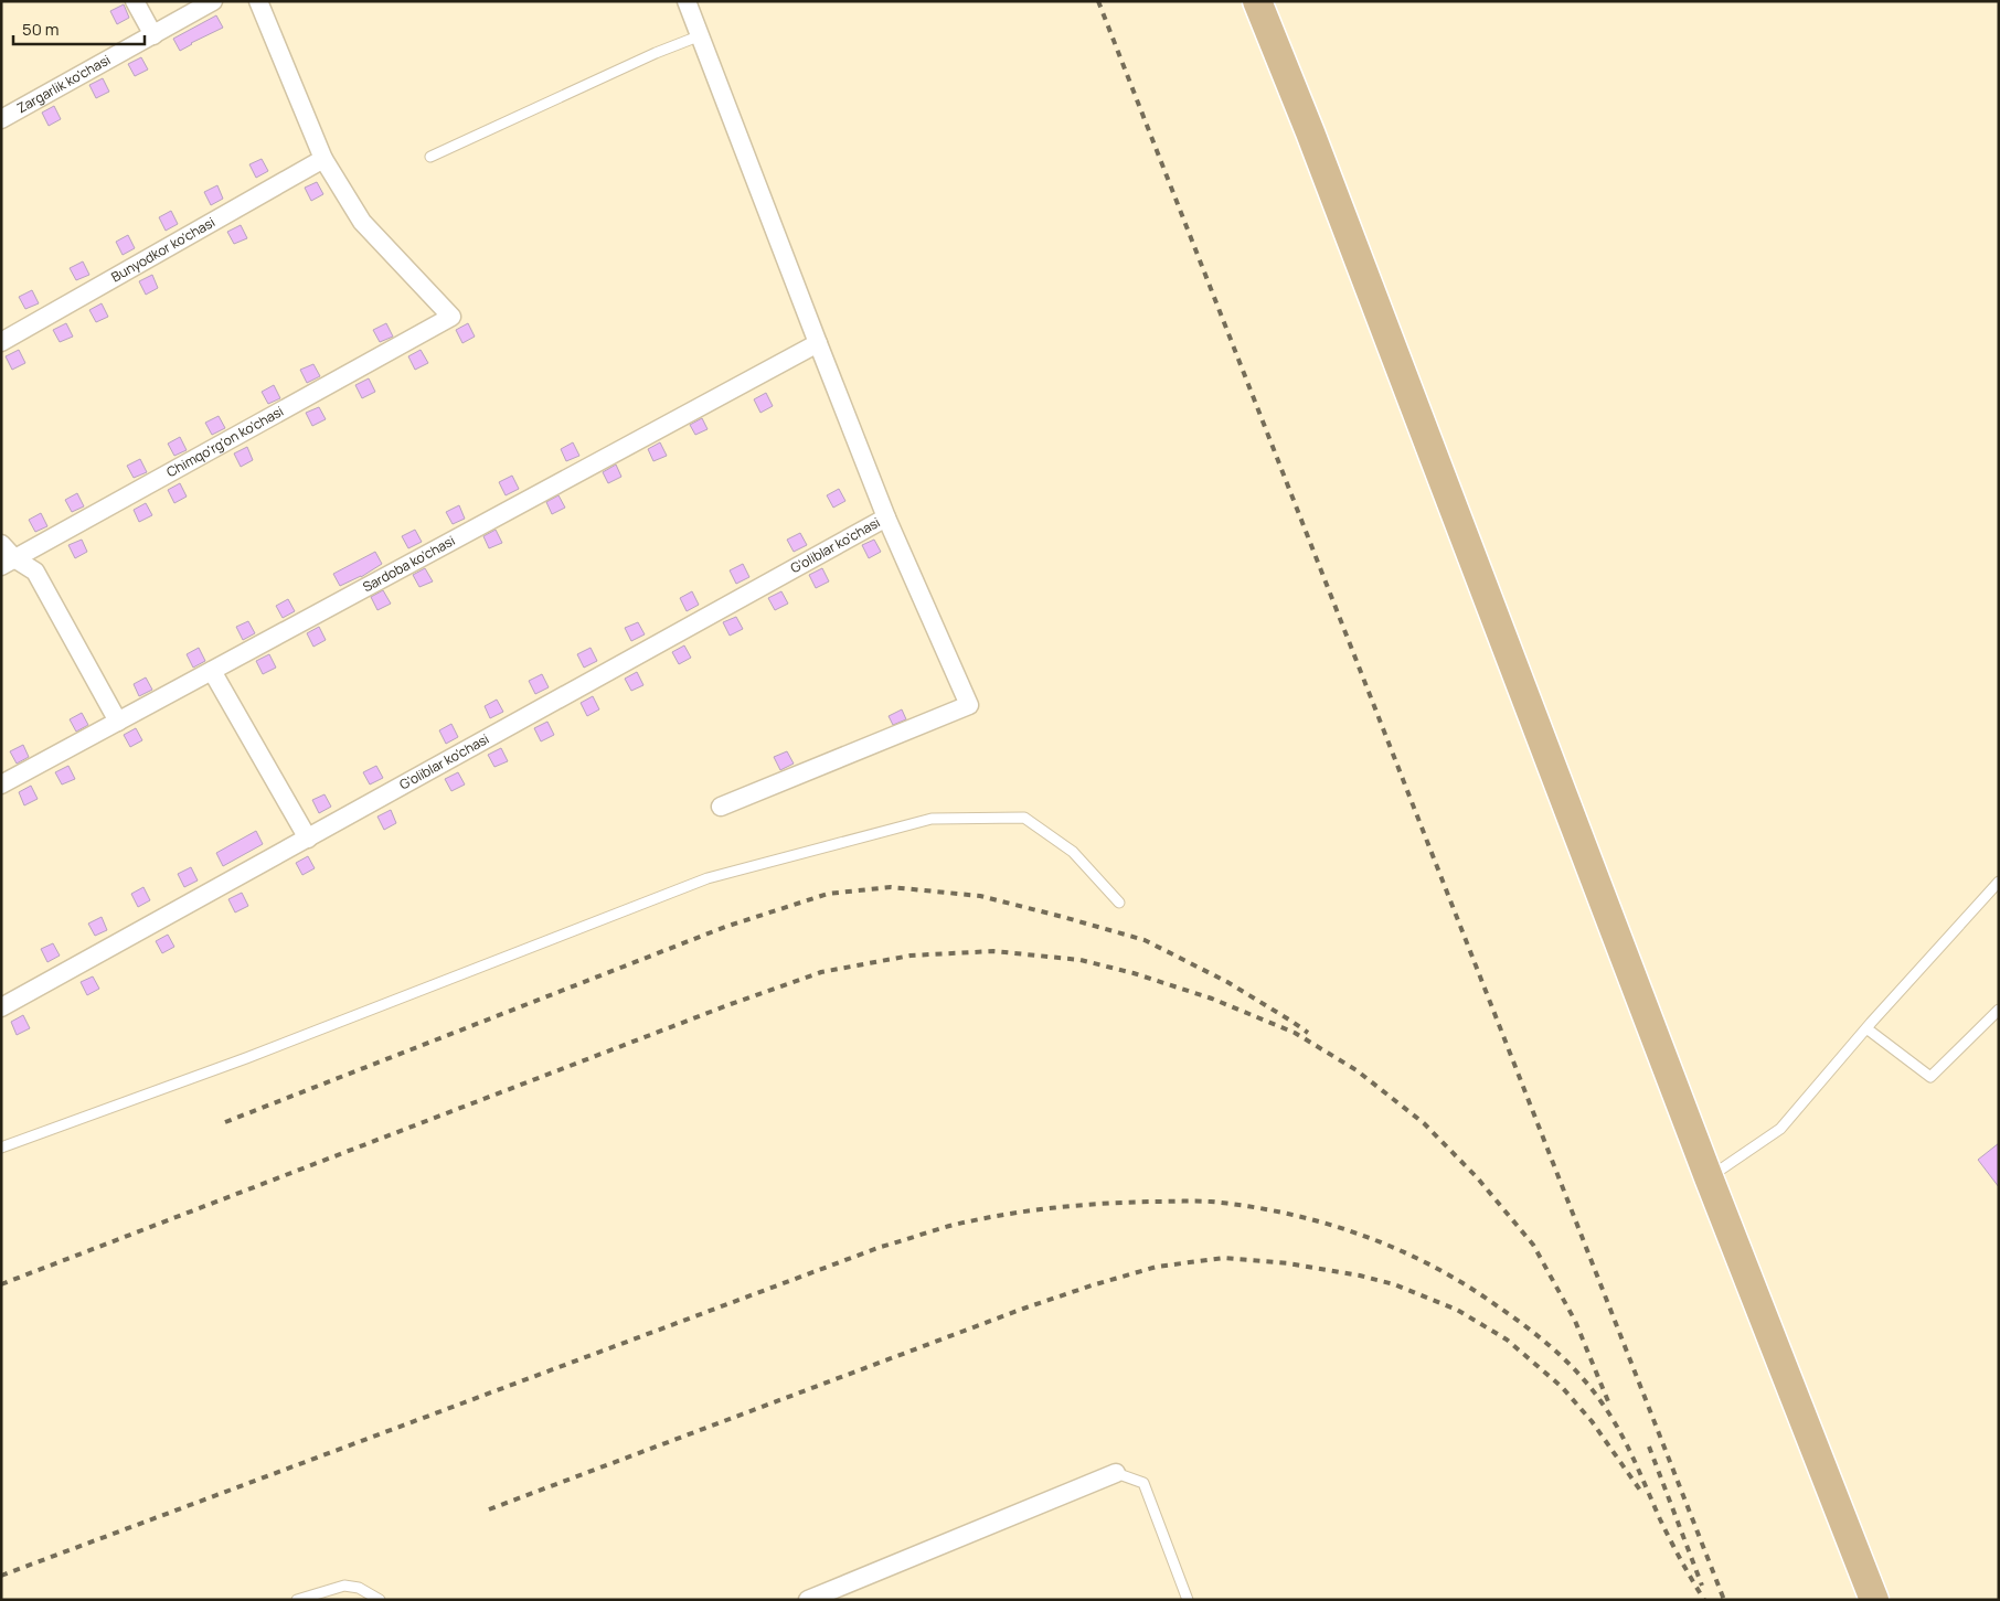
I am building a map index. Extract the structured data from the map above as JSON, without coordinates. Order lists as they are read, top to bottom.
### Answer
{
  "streets": {
    "street": [
      "Zargarlik ko'chasi",
      "Bunyodkor ko'chasi",
      "Chimqo'rg'on ko'chasi",
      "G'oliblar ko'chasi",
      "Sardoba ko'chasi"
    ]
  },
  "crossings": [
    ["Bunyodkor ko'chasi", "Chimqo'rg'on ko'chasi"]
  ],
  "scale_bar": "50 m"
}
